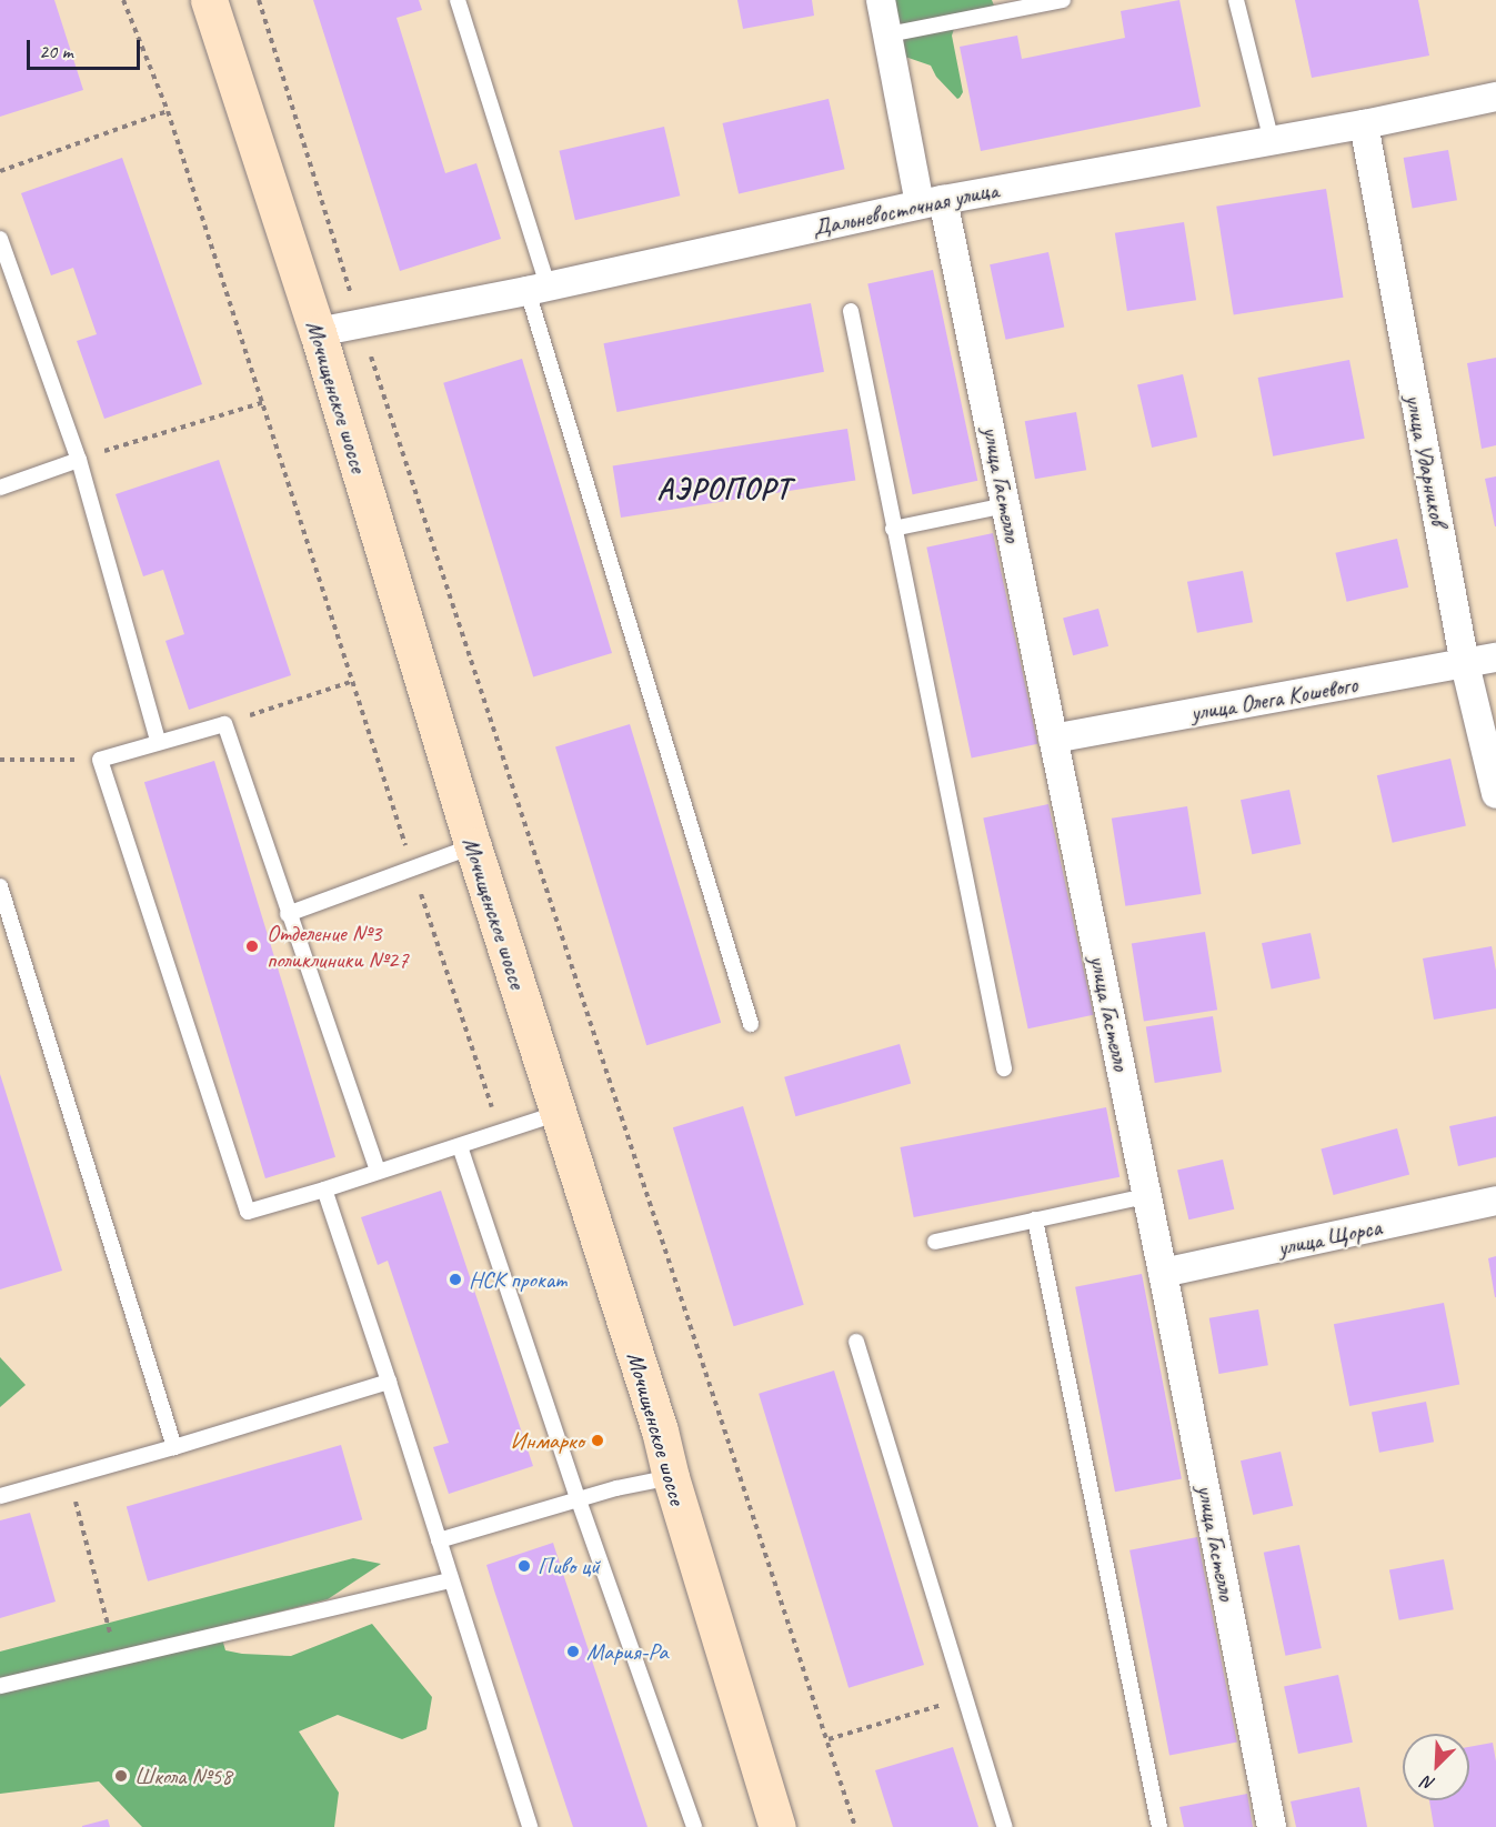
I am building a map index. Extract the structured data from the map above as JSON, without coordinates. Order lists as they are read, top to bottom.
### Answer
{
  "streets": {
    "main road": ["Мочищенское шоссе"],
    "street": [
      "Дальневосточная улица",
      "улица Ударников",
      "улица Гастелло",
      "улица Олега Кошевого",
      "улица Щорса"
    ]
  },
  "crossings": [
    ["Дальневосточная улица", "Мочищенское шоссе"],
    ["Дальневосточная улица", "улица Ударников"],
    ["Дальневосточная улица", "улица Гастелло"],
    ["улица Ударников", "улица Олега Кошевого"],
    ["улица Гастелло", "улица Олега Кошевого"],
    ["улица Гастелло", "улица Щорса"]
  ],
  "districts": ["АЭРОПОРТ"],
  "places": [
    "Отделение №3 поликлиники №27",
    "НСК прокат",
    "Инмарко",
    "Пиво цй",
    "Мария-Ра",
    "Школа №58"
  ],
  "scale_bar": "20 m",
  "north": "bottom left"
}
